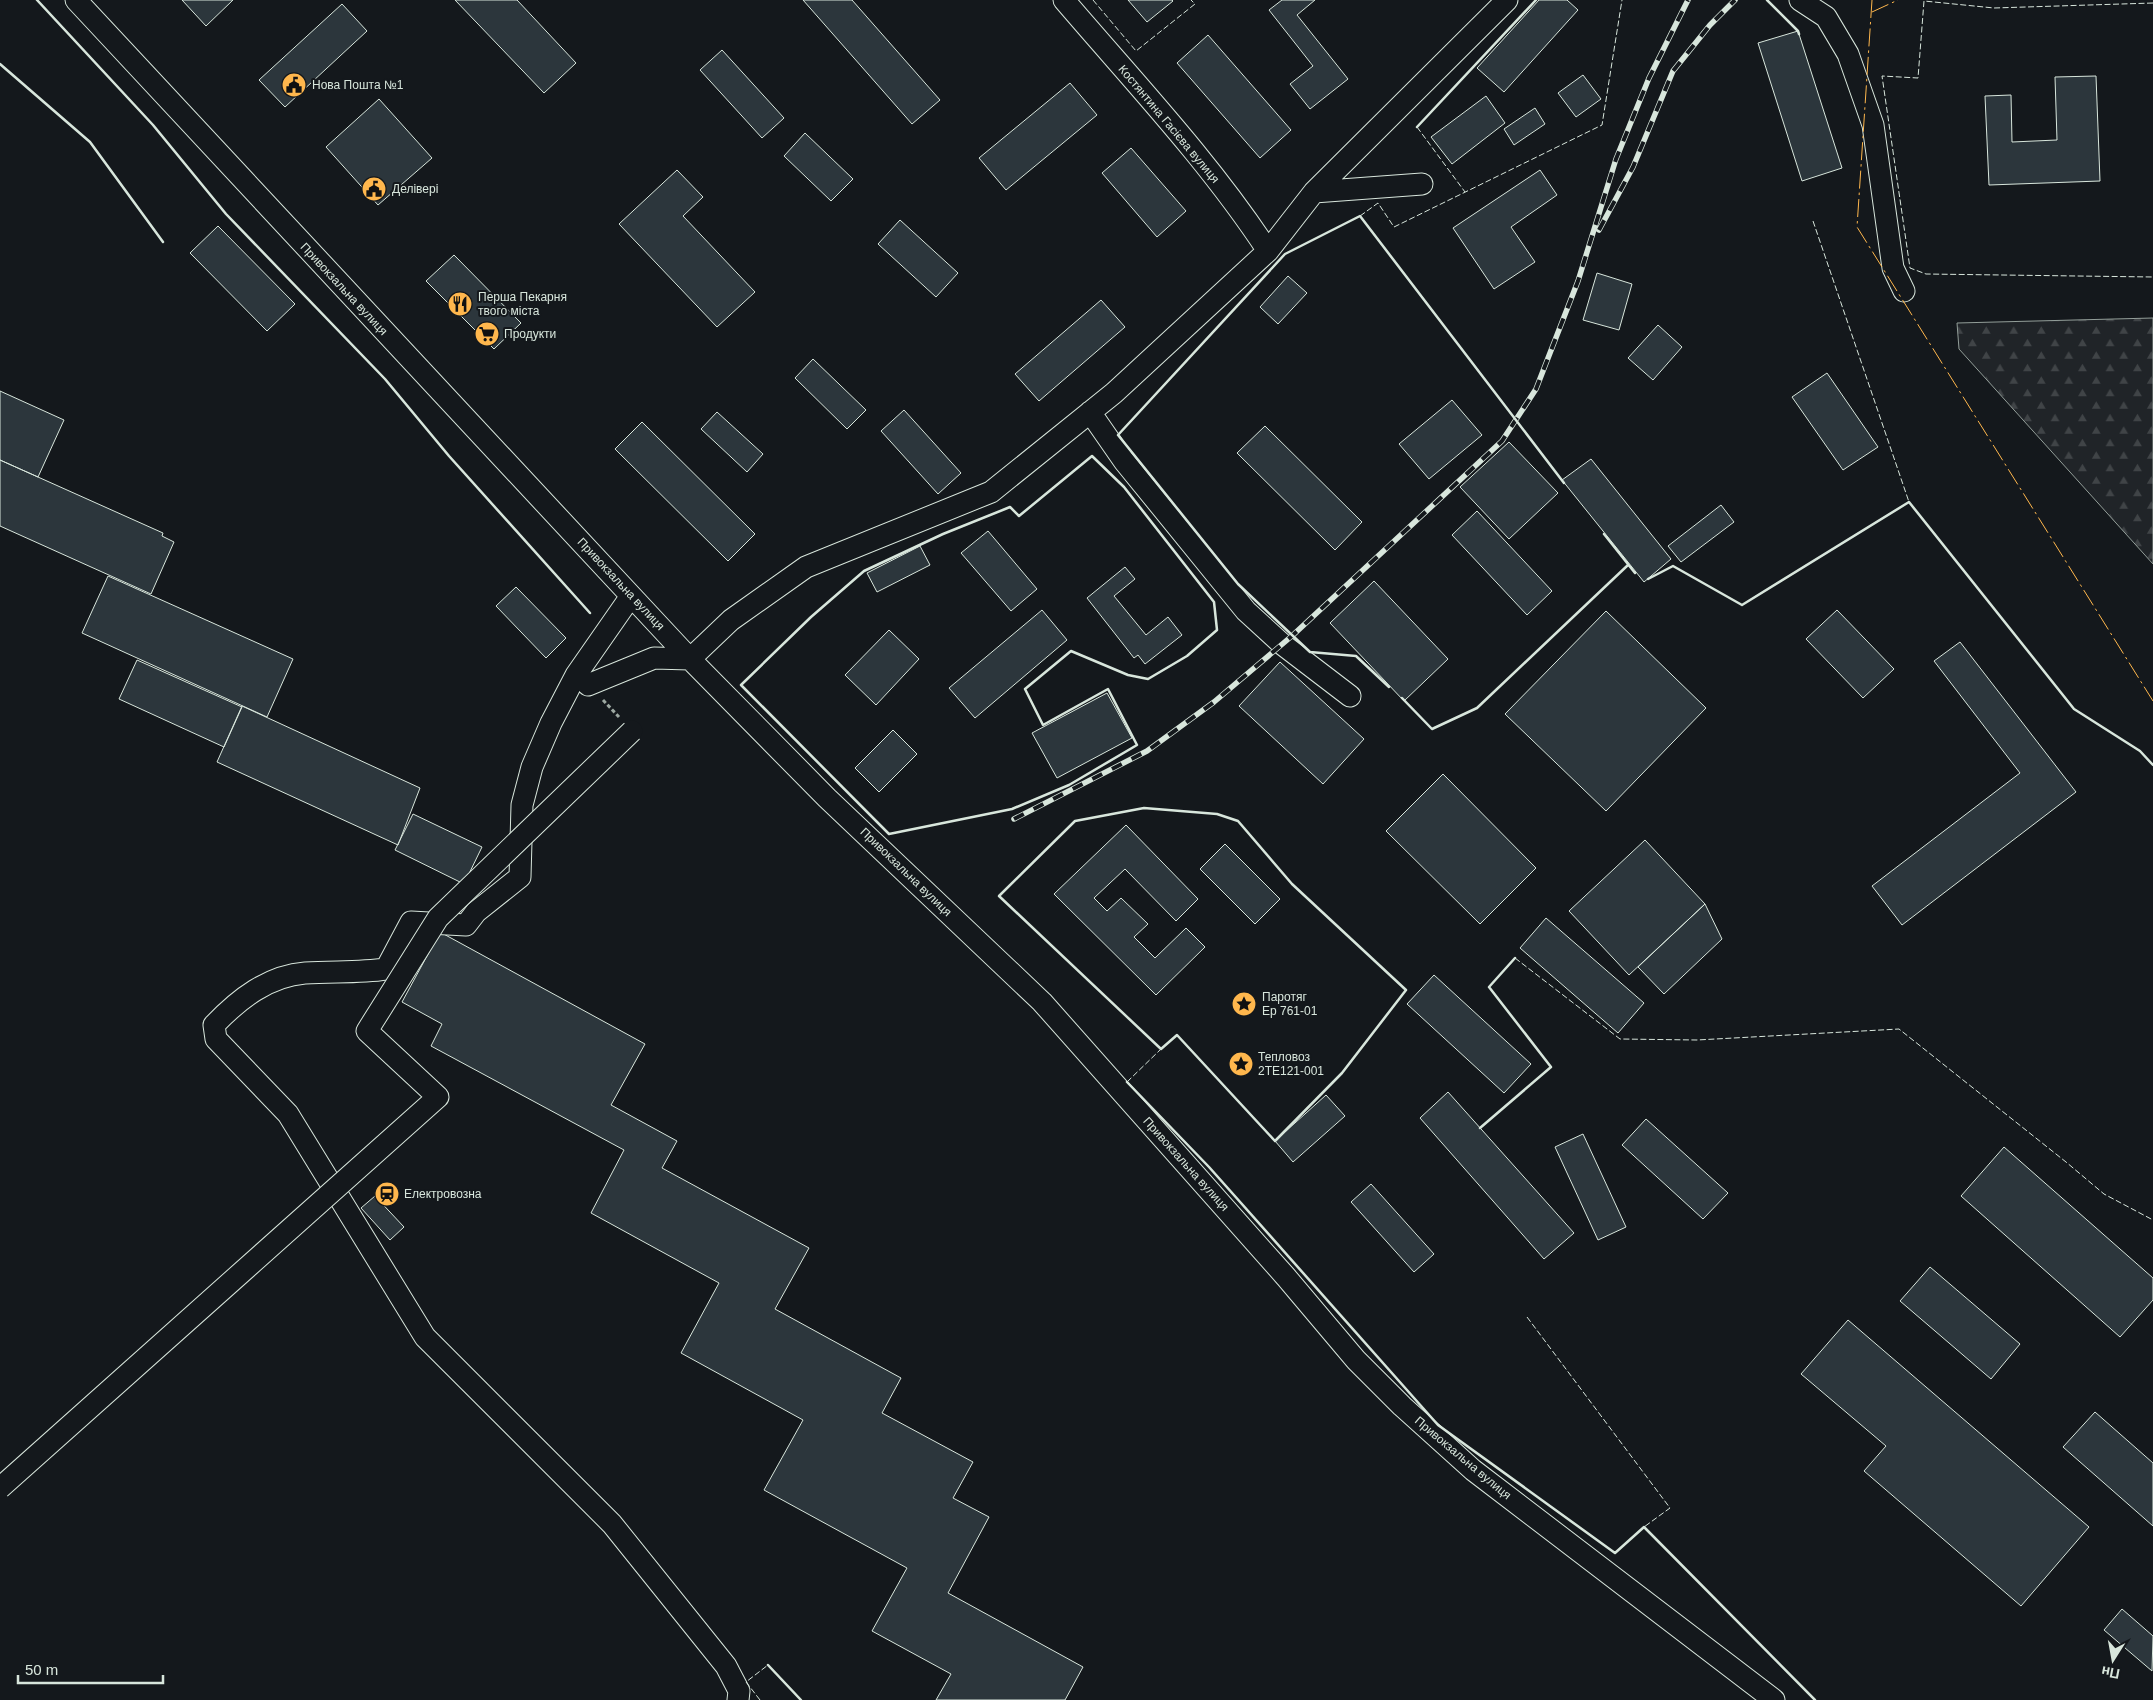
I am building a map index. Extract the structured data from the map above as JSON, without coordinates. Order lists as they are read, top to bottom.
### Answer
{
  "streets": {
    "street": ["Костянтина Гасієва вулиця", "Привокзальна вулиця"]
  },
  "places": {
    "public building": ["Нова Пошта №1", "Делівері"],
    "restaurant": ["Перша Пекарня твого мiста"],
    "supermarket": ["Продукти"],
    "place": ["Паротяг Ер 761-01", "Тепловоз 2ТЕ121-001"],
    "station": ["Електровозна"]
  },
  "scale_bar": "50 m",
  "north": "bottom"
}
